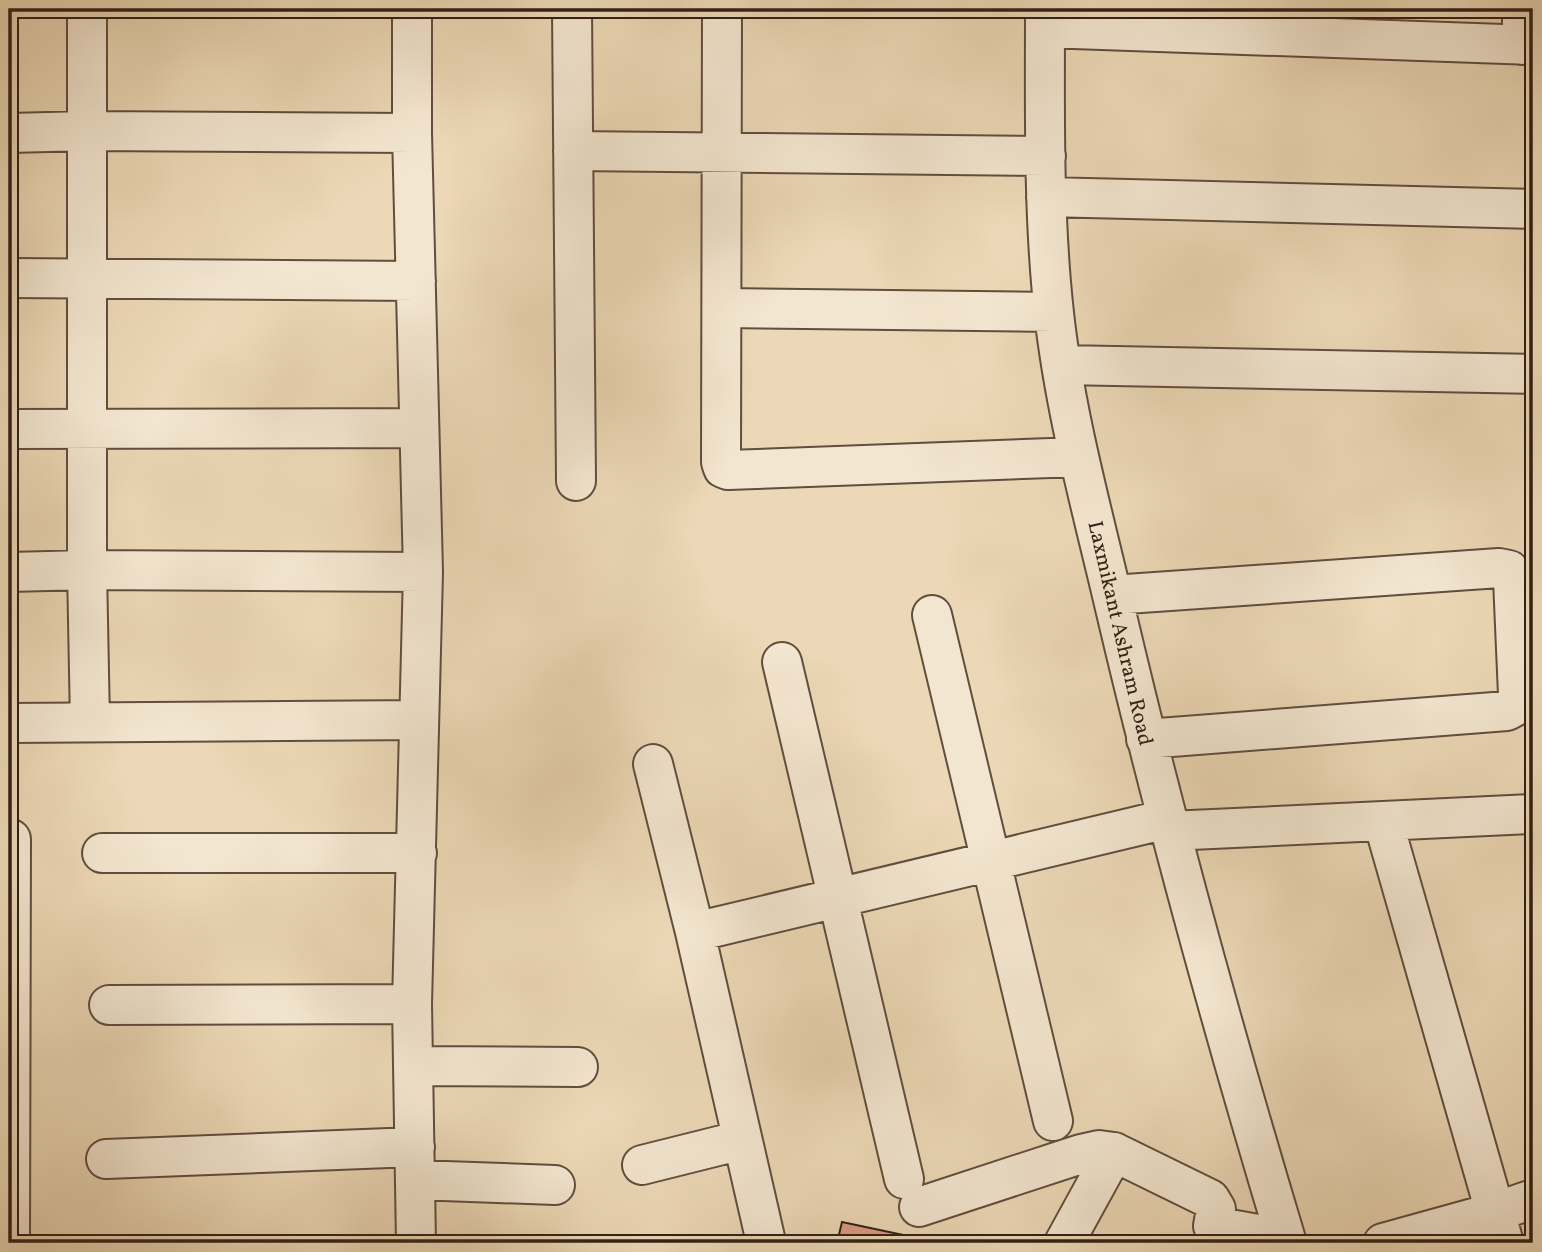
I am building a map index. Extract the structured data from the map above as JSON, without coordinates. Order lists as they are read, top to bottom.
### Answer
{
  "streets": {
    "street": ["Laxmikant Ashram Road"]
  }
}
